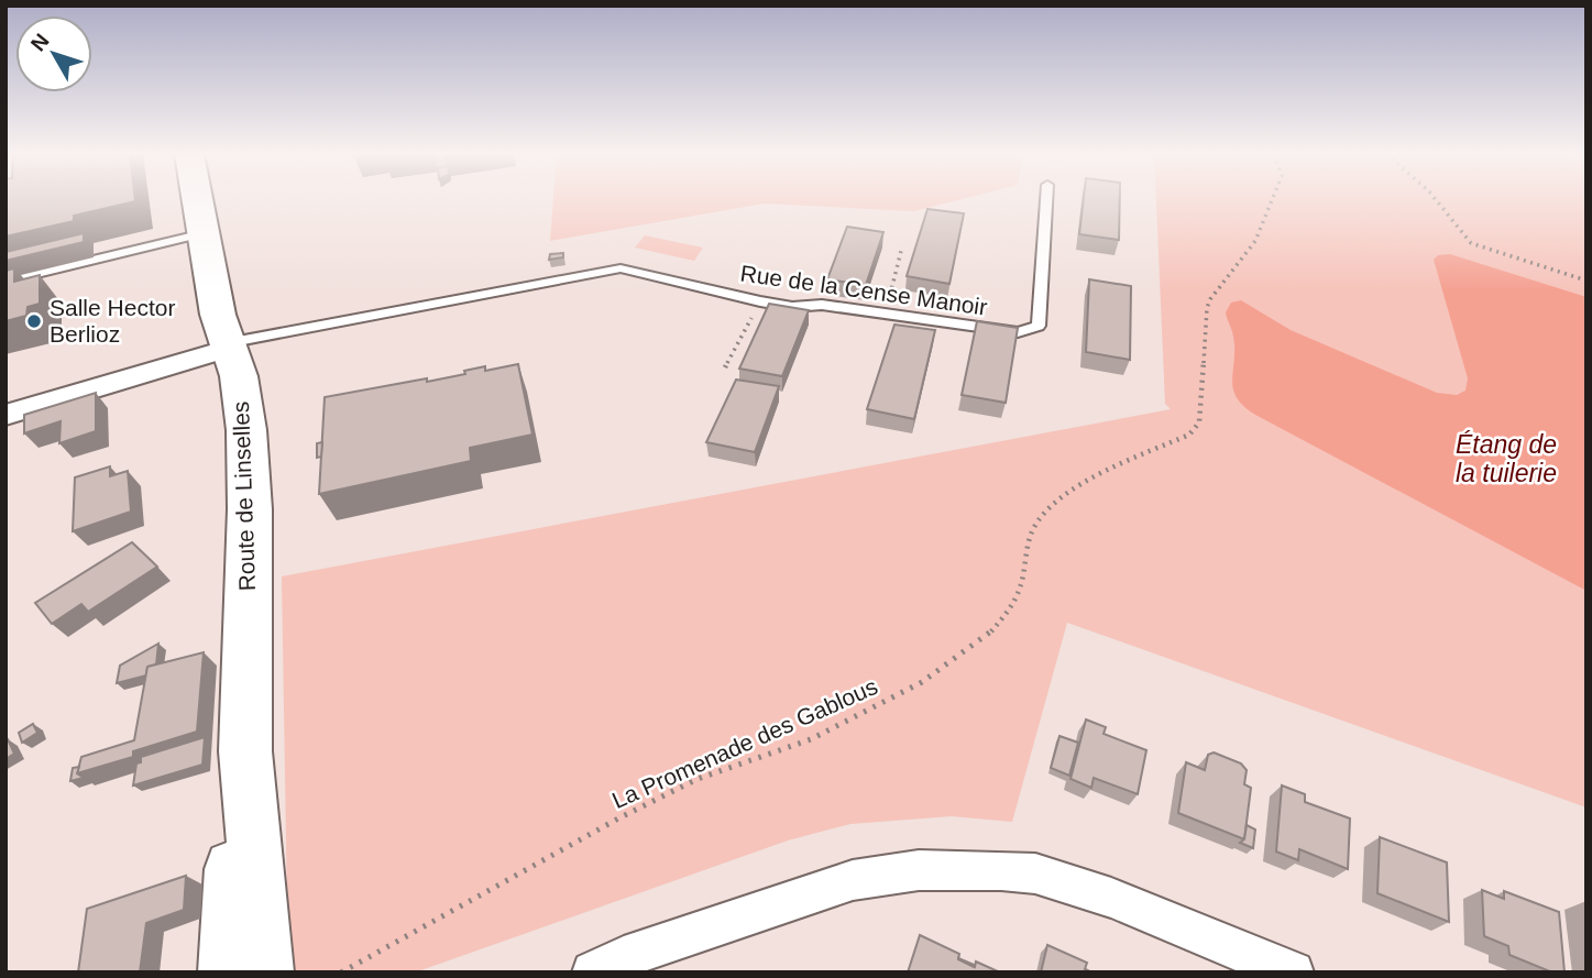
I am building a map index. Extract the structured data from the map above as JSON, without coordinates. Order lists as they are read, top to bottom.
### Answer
{
  "streets": {
    "street": ["Route de Linselles"],
    "lane": ["Rue de la Cense Manoir"],
    "path": ["La Promenade des Gablous"]
  },
  "crossings": [
    ["Rue de la Cense Manoir", "Route de Linselles"]
  ],
  "water": ["Étang de la tuilerie"],
  "places": ["Salle Hector Berlioz"],
  "north": "top left"
}
